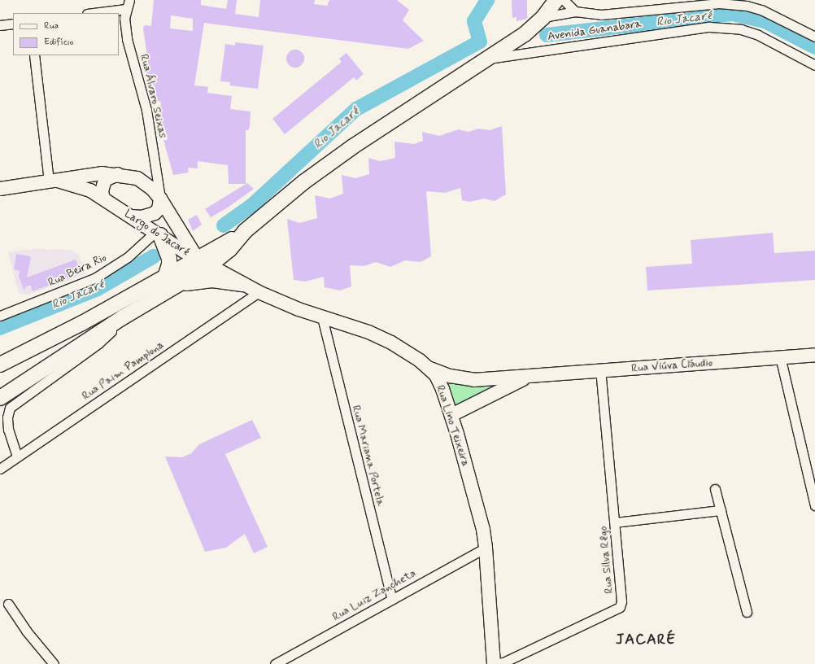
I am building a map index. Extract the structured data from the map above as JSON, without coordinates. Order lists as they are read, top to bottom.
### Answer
{
  "streets": {
    "street": [
      "Avenida Guanabara",
      "Rua Álvaro Seixas",
      "Largo do Jacaré",
      "Rua Beira Rio",
      "Rua Viúva Cláudio",
      "Rua Paim Pamplona",
      "Rua Lino Teixeira",
      "Rua Mariana Portela",
      "Rua Silva Rêgo",
      "Rua Luiz Zancheta"
    ]
  },
  "crossings": [
    ["Rua Álvaro Seixas", "Largo do Jacaré"],
    ["Largo do Jacaré", "Rua Beira Rio"],
    ["Largo do Jacaré", "Rua Lino Teixeira"],
    ["Rua Viúva Cláudio", "Rua Lino Teixeira"],
    ["Rua Viúva Cláudio", "Rua Silva Rêgo"],
    ["Rua Paim Pamplona", "Rua Lino Teixeira"],
    ["Rua Lino Teixeira", "Rua Mariana Portela"],
    ["Rua Lino Teixeira", "Rua Silva Rêgo"],
    ["Rua Lino Teixeira", "Rua Luiz Zancheta"],
    ["Rua Mariana Portela", "Rua Luiz Zancheta"]
  ],
  "districts": ["JACARÉ"],
  "water": ["Rio Jacaré"],
  "legend": ["Rua", "Edifício"]
}
